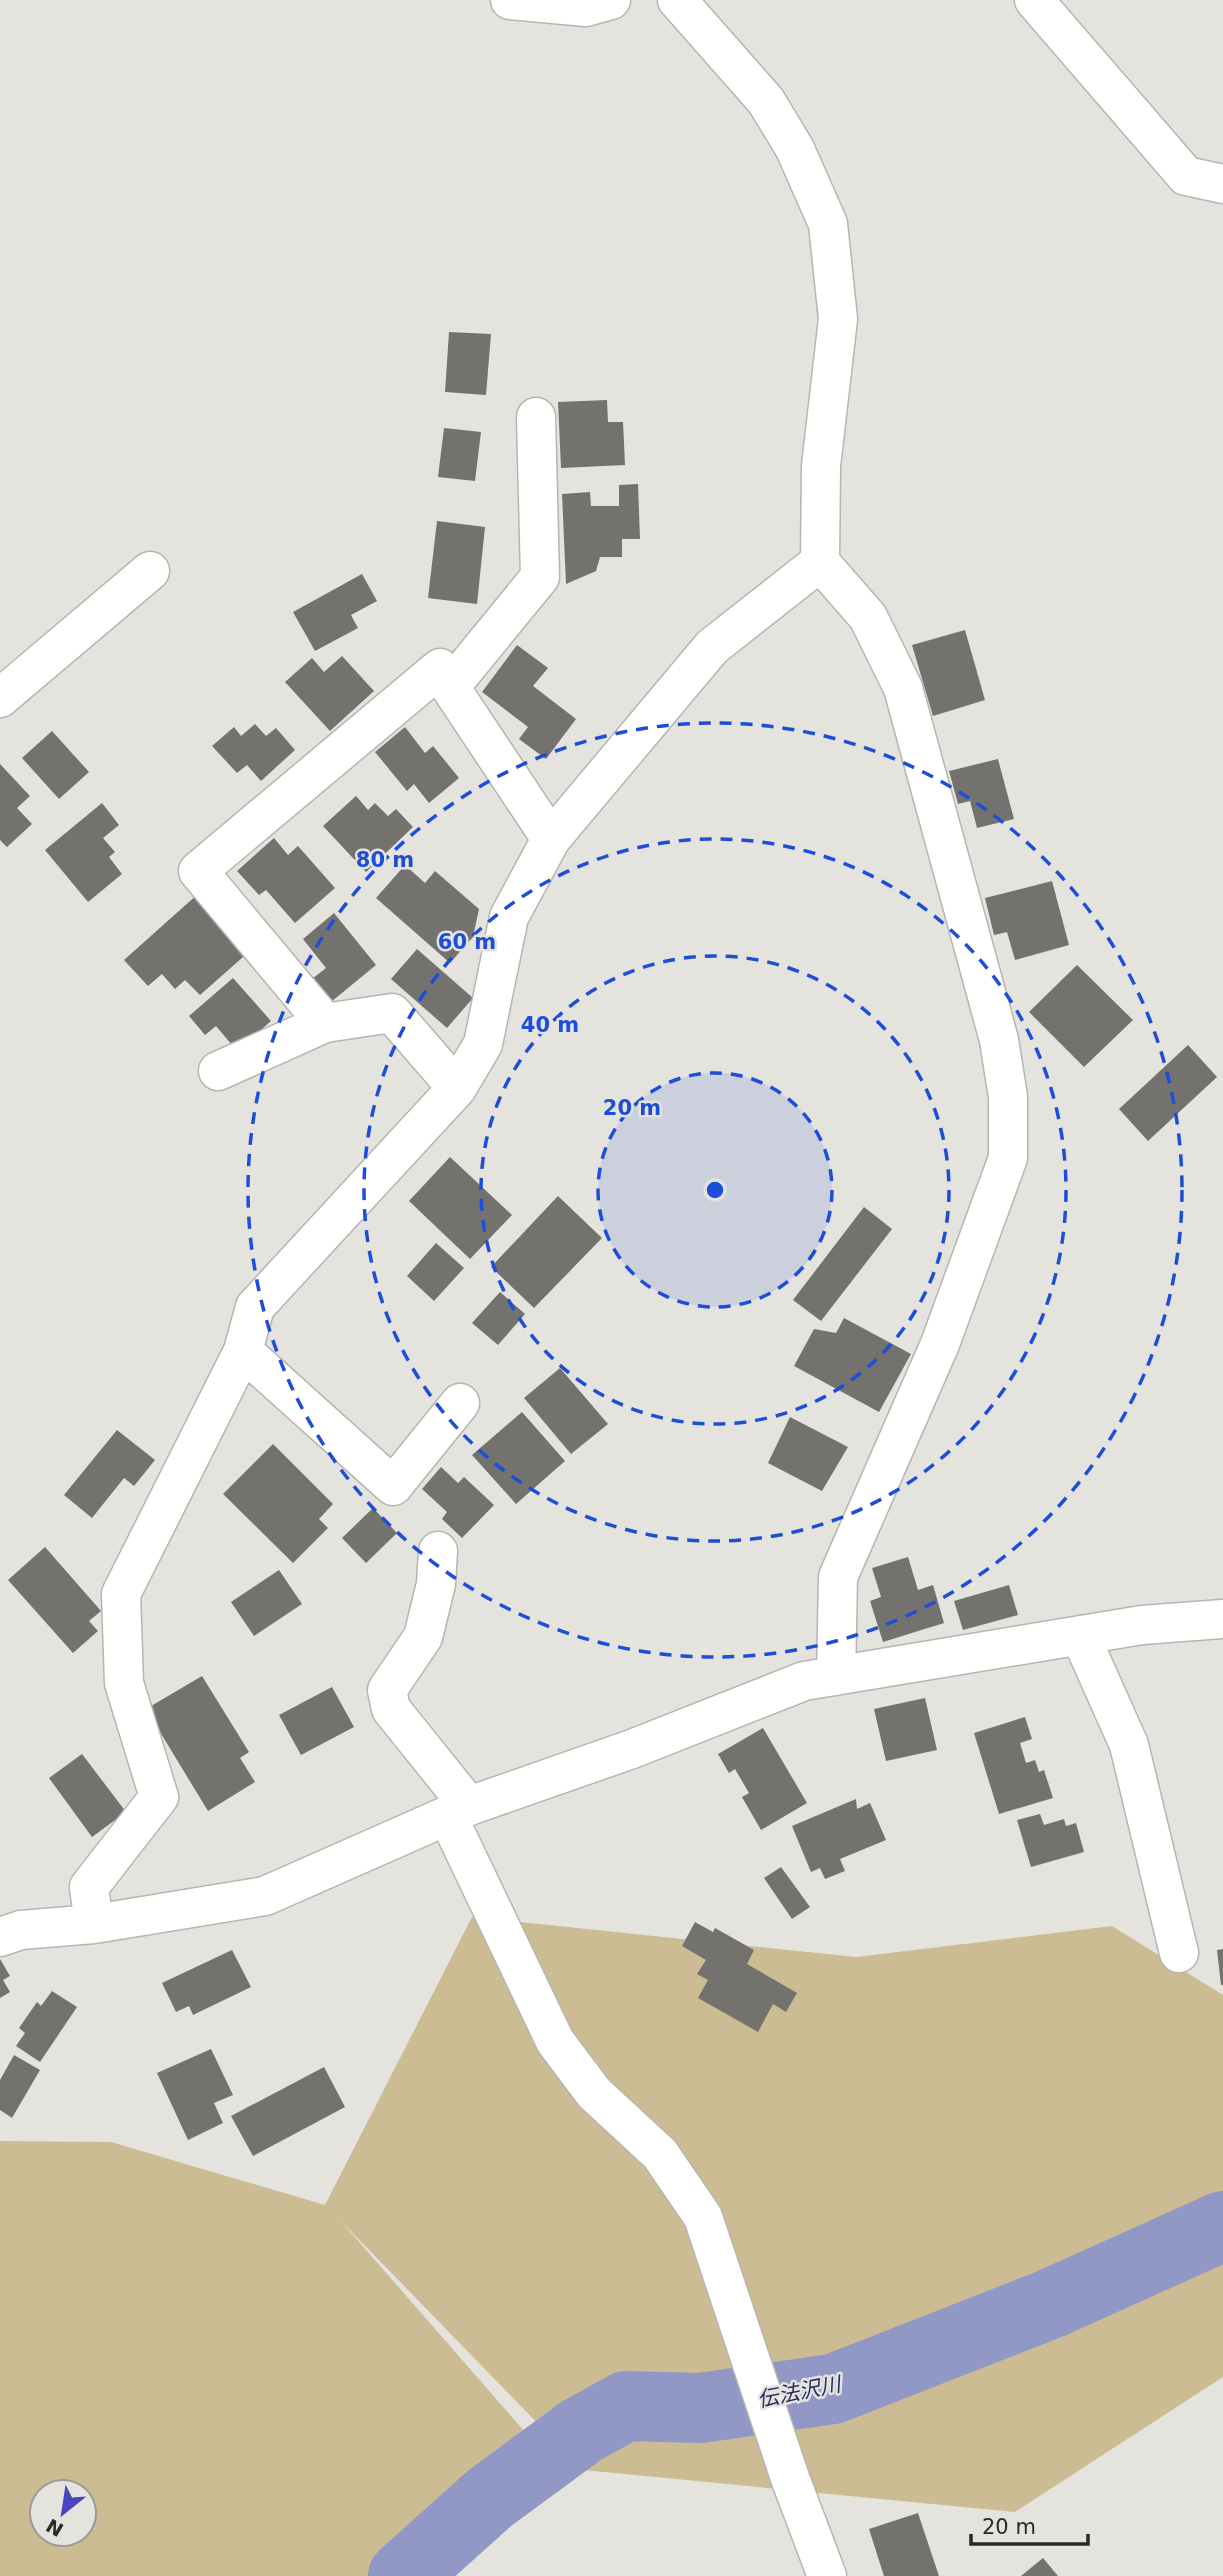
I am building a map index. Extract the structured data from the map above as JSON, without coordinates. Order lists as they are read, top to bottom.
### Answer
{
  "water": ["伝法沢川"],
  "scale_bar": "20 m",
  "north": "bottom left",
  "rings": [
    "80 m",
    "60 m",
    "40 m",
    "20 m"
  ]
}
